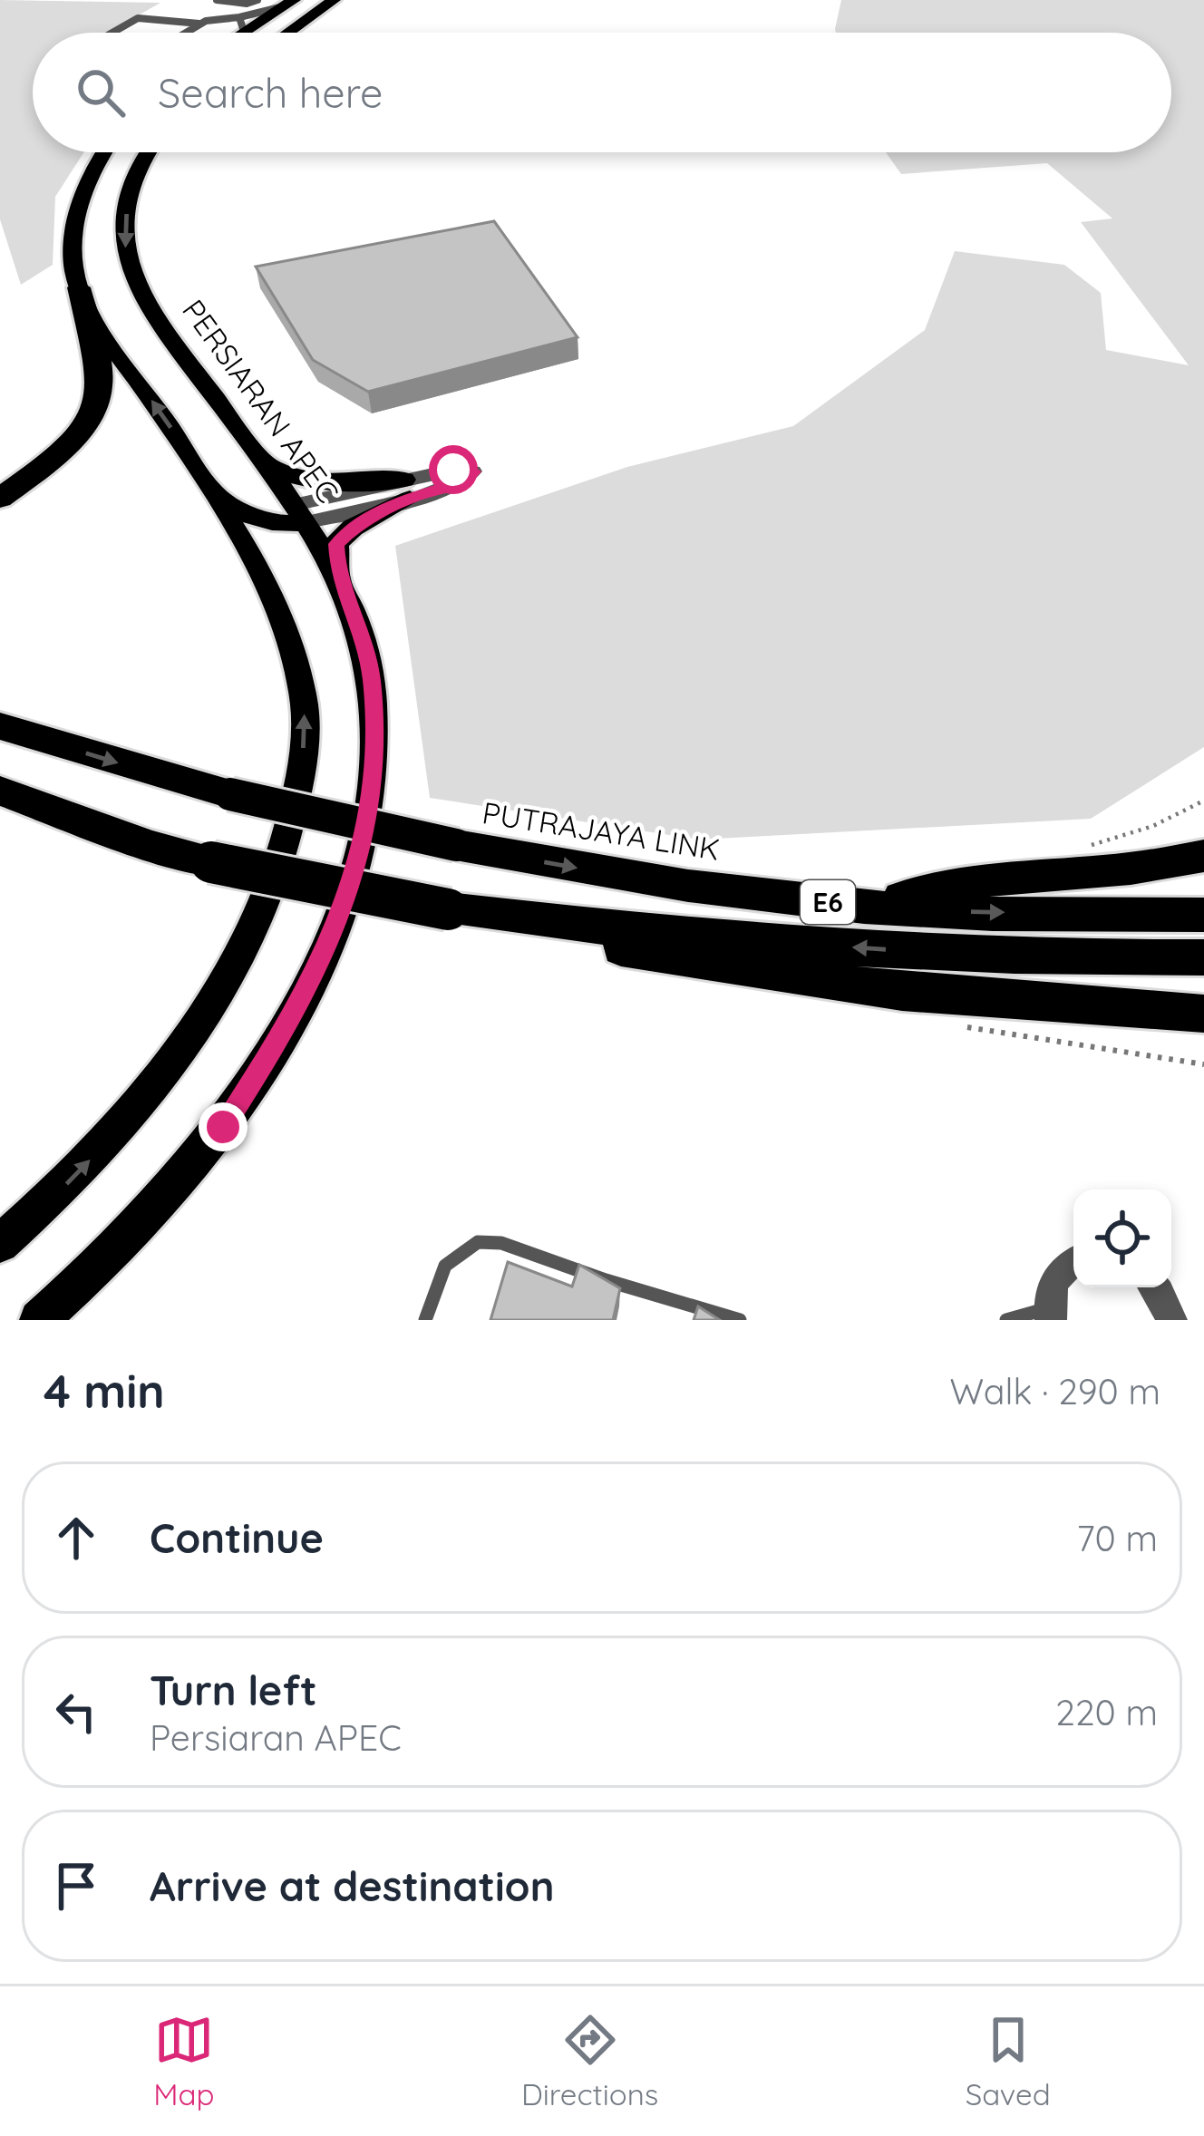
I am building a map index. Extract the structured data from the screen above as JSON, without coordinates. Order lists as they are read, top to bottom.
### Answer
{
  "streets": {
    "highway": ["PUTRAJAYA LINK", "E6"],
    "main road": ["PERSIARAN APEC"]
  },
  "page": {
    "search": "Search here",
    "heading": ["4 min", "Walk · 290 m"],
    "list": [
      ["Continue", "70 m"],
      ["Turn left", "Persiaran APEC", "220 m"],
      "Arrive at destination"
    ],
    "nav": ["Map", "Directions", "Saved"]
  }
}
